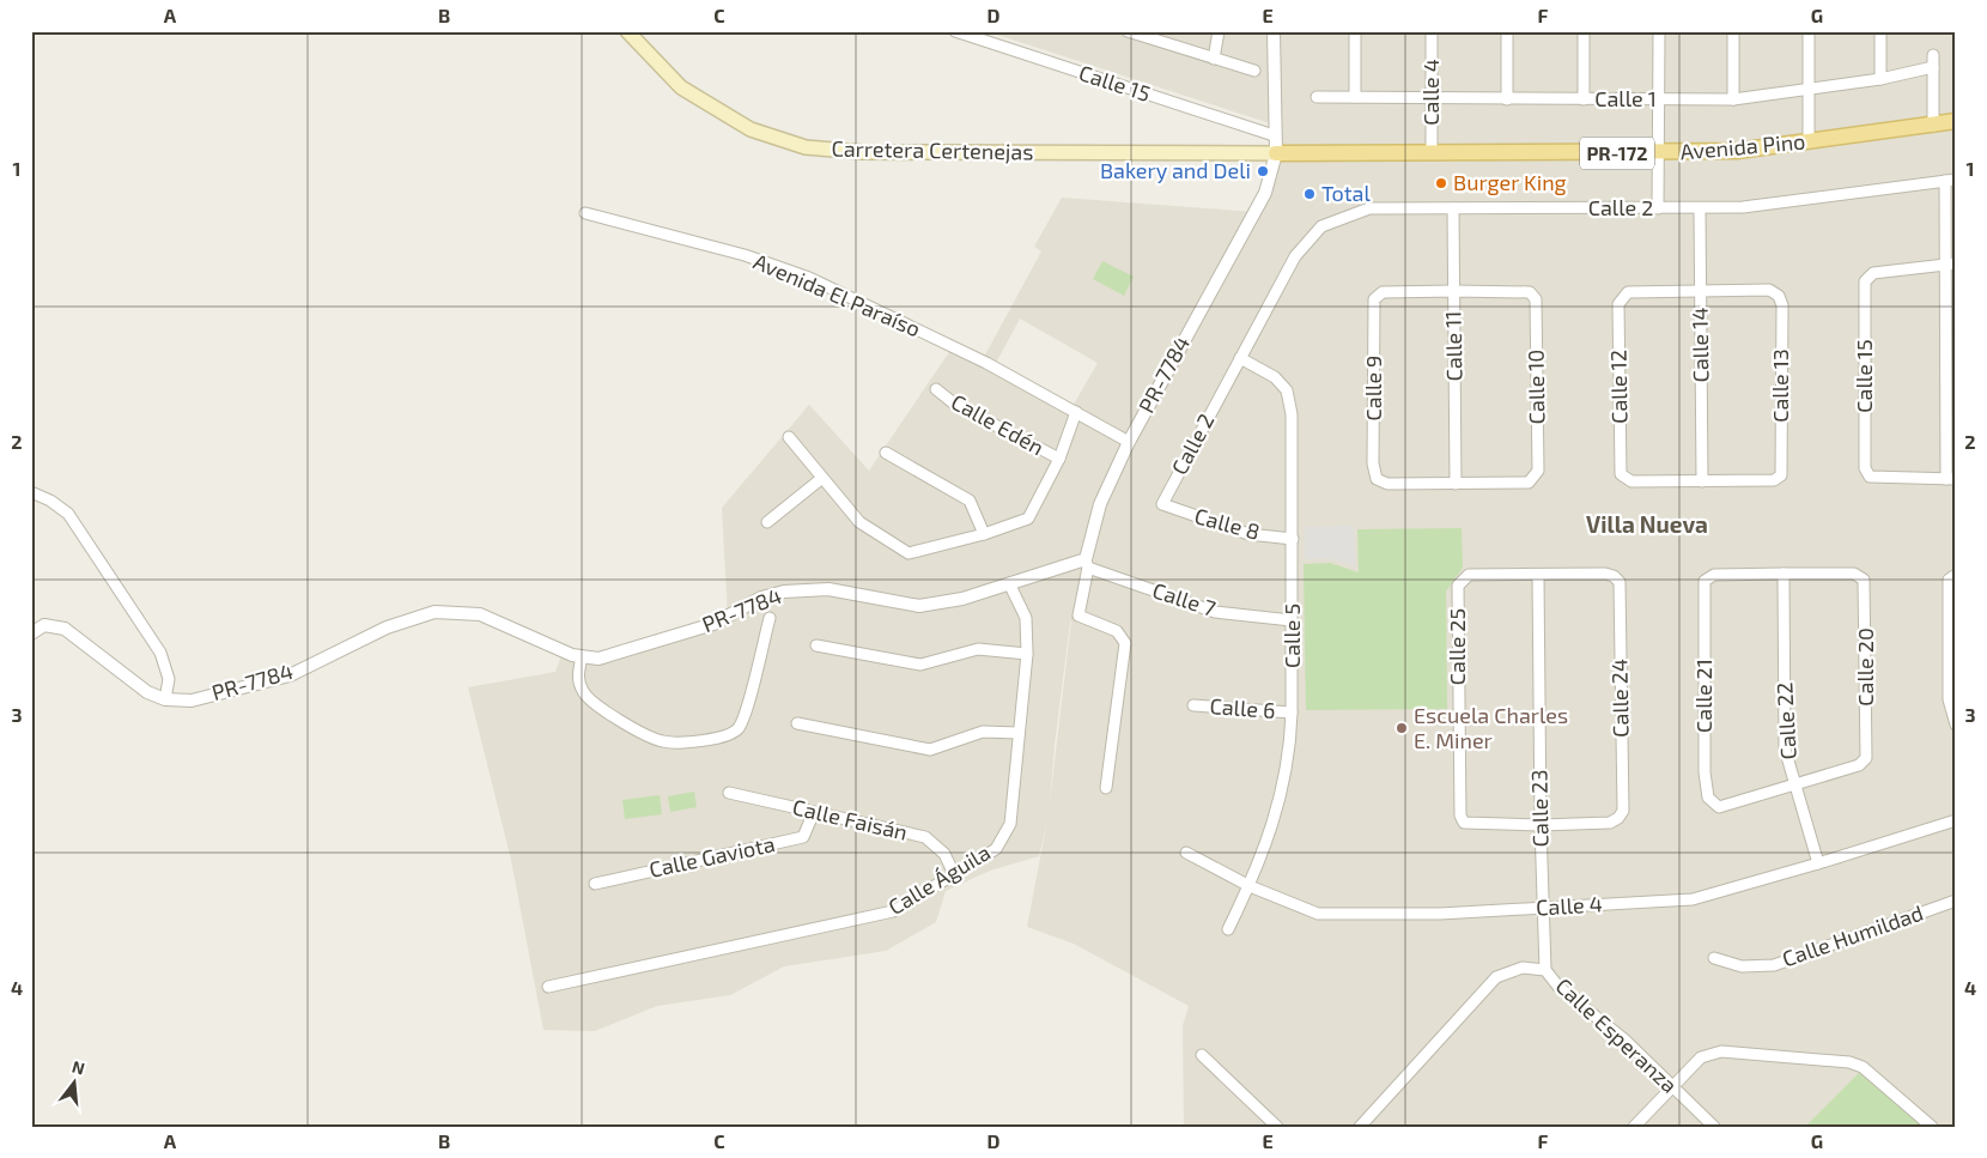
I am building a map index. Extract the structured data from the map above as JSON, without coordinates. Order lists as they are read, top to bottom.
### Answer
{
  "streets": {
    "main road": ["Avenida Pino", "Carretera Certenejas", "PR-172"],
    "street": [
      "Calle 15",
      "Calle 4",
      "Calle 1",
      "Calle 2",
      "Avenida El Paraíso",
      "Calle 14",
      "Calle 11",
      "PR-7784",
      "Calle 13",
      "Calle 10",
      "Calle 12",
      "Calle 9",
      "Calle Edén",
      "Calle 8",
      "Calle 7",
      "Calle 5",
      "Calle 25",
      "Calle 20",
      "Calle 21",
      "Calle 24",
      "Calle 6",
      "Calle 22",
      "Calle 23",
      "Calle Faisán",
      "Calle Gaviota",
      "Calle Águila",
      "Calle Humildad",
      "Calle Esperanza"
    ]
  },
  "crossings": [
    ["Calle 15", "PR-7784"],
    ["Calle 4", "Calle 1"],
    ["Calle 4", "Avenida Pino"],
    ["Calle 4", "Calle 5"],
    ["Calle 4", "Calle 22"],
    ["Calle 4", "Calle 23"],
    ["Avenida Pino", "Carretera Certenejas"],
    ["Avenida Pino", "PR-7784"],
    ["Carretera Certenejas", "PR-7784"],
    ["Calle 2", "Calle 14"],
    ["Calle 2", "Calle 11"],
    ["Calle 2", "Calle 8"],
    ["Calle 2", "Calle 5"],
    ["Avenida El Paraíso", "PR-7784"],
    ["Calle 14", "Calle 13"],
    ["Calle 14", "Calle 12"],
    ["Calle 11", "Calle 10"],
    ["Calle 11", "Calle 9"],
    ["PR-7784", "Calle 7"],
    ["PR-7784", "Calle Águila"],
    ["Calle 13", "Calle 12"],
    ["Calle 10", "Calle 9"],
    ["Calle 8", "Calle 5"],
    ["Calle 7", "Calle 5"],
    ["Calle 5", "Calle 6"],
    ["Calle 25", "Calle 24"],
    ["Calle 25", "Calle 23"],
    ["Calle 20", "Calle 21"],
    ["Calle 20", "Calle 22"],
    ["Calle 21", "Calle 22"],
    ["Calle 24", "Calle 23"],
    ["Calle 23", "Calle Esperanza"],
    ["Calle Faisán", "Calle Gaviota"],
    ["Calle Faisán", "Calle Águila"]
  ],
  "districts": ["Villa Nueva"],
  "places": [
    "Bakery and Deli",
    "Burger King",
    "Total",
    "Escuela Charles E. Miner"
  ],
  "north": "top",
  "grid": {
    "columns": [
      "A",
      "B",
      "C",
      "D",
      "E",
      "F",
      "G"
    ],
    "rows": [
      "1",
      "2",
      "3",
      "4"
    ]
  }
}
